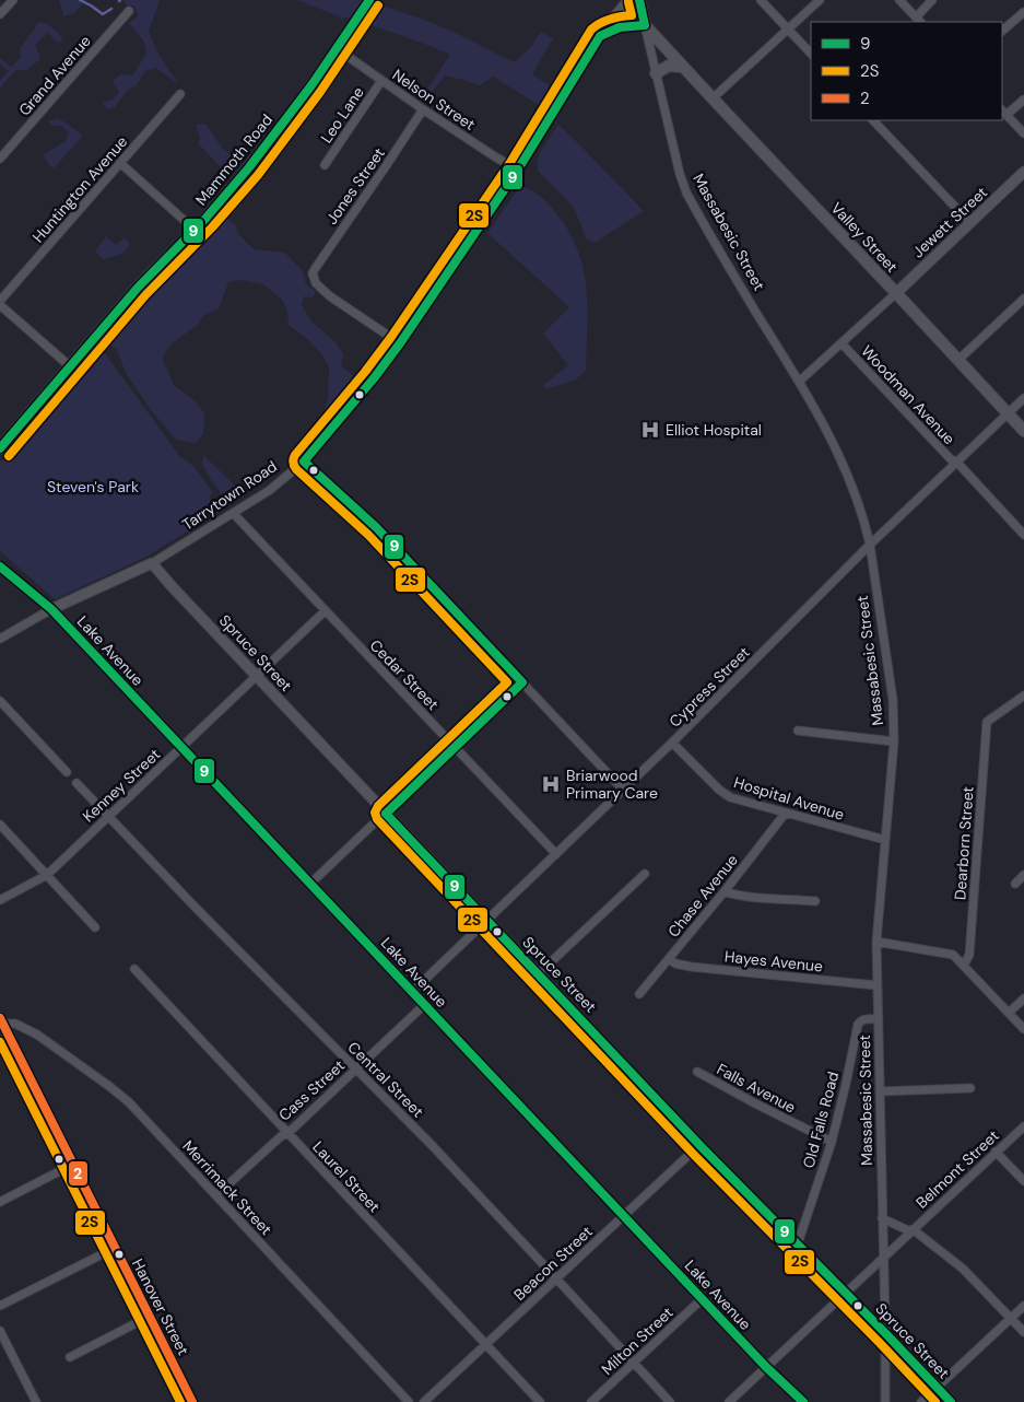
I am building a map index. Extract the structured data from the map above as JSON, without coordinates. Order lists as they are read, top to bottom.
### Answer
{
  "streets": {
    "main road": ["Mammoth Road", "Massabesic Street", "Valley Street"],
    "street": [
      "Grand Avenue",
      "Nelson Street",
      "Leo Lane",
      "Jones Street",
      "Huntington Avenue",
      "Jewett Street",
      "Woodman Avenue",
      "Tarrytown Road",
      "Lake Avenue",
      "Spruce Street",
      "Cedar Street",
      "Cypress Street",
      "Kenney Street",
      "Hospital Avenue",
      "Dearborn Street",
      "Chase Avenue",
      "Hayes Avenue",
      "Central Street",
      "Falls Avenue",
      "Cass Street",
      "Old Falls Road",
      "Belmont Street",
      "Laurel Street",
      "Merrimack Street",
      "Beacon Street",
      "Hanover Street",
      "Milton Street"
    ]
  },
  "crossings": [
    ["Nelson Street", "Leo Lane"],
    ["Nelson Street", "Mammoth Road"],
    ["Nelson Street", "Jones Street"],
    ["Nelson Street", "Tarrytown Road"],
    ["Jones Street", "Tarrytown Road"],
    ["Jewett Street", "Massabesic Street"],
    ["Jewett Street", "Valley Street"],
    ["Jewett Street", "Woodman Avenue"],
    ["Massabesic Street", "Valley Street"],
    ["Massabesic Street", "Spruce Street"],
    ["Massabesic Street", "Cypress Street"],
    ["Massabesic Street", "Hospital Avenue"],
    ["Massabesic Street", "Hayes Avenue"],
    ["Massabesic Street", "Old Falls Road"],
    ["Massabesic Street", "Belmont Street"],
    ["Valley Street", "Cypress Street"],
    ["Woodman Avenue", "Cypress Street"],
    ["Tarrytown Road", "Lake Avenue"],
    ["Tarrytown Road", "Spruce Street"],
    ["Tarrytown Road", "Cedar Street"],
    ["Lake Avenue", "Cypress Street"],
    ["Lake Avenue", "Kenney Street"],
    ["Lake Avenue", "Cass Street"],
    ["Lake Avenue", "Belmont Street"],
    ["Lake Avenue", "Beacon Street"],
    ["Lake Avenue", "Milton Street"],
    ["Spruce Street", "Cypress Street"],
    ["Spruce Street", "Kenney Street"],
    ["Spruce Street", "Old Falls Road"],
    ["Spruce Street", "Belmont Street"],
    ["Spruce Street", "Beacon Street"],
    ["Cedar Street", "Cypress Street"],
    ["Cedar Street", "Kenney Street"],
    ["Cypress Street", "Hospital Avenue"],
    ["Kenney Street", "Central Street"],
    ["Hospital Avenue", "Chase Avenue"],
    ["Chase Avenue", "Hayes Avenue"],
    ["Central Street", "Cass Street"],
    ["Central Street", "Beacon Street"],
    ["Central Street", "Milton Street"],
    ["Falls Avenue", "Old Falls Road"],
    ["Cass Street", "Laurel Street"],
    ["Cass Street", "Merrimack Street"],
    ["Laurel Street", "Beacon Street"],
    ["Merrimack Street", "Hanover Street"]
  ],
  "parks": ["Steven's Park"],
  "places": {
    "hospital": ["Elliot Hospital", "Briarwood Primary Care"]
  },
  "lines": ["transit line 9", "transit line 2S", "transit line 2"],
  "legend": ["9", "2S", "2"]
}
